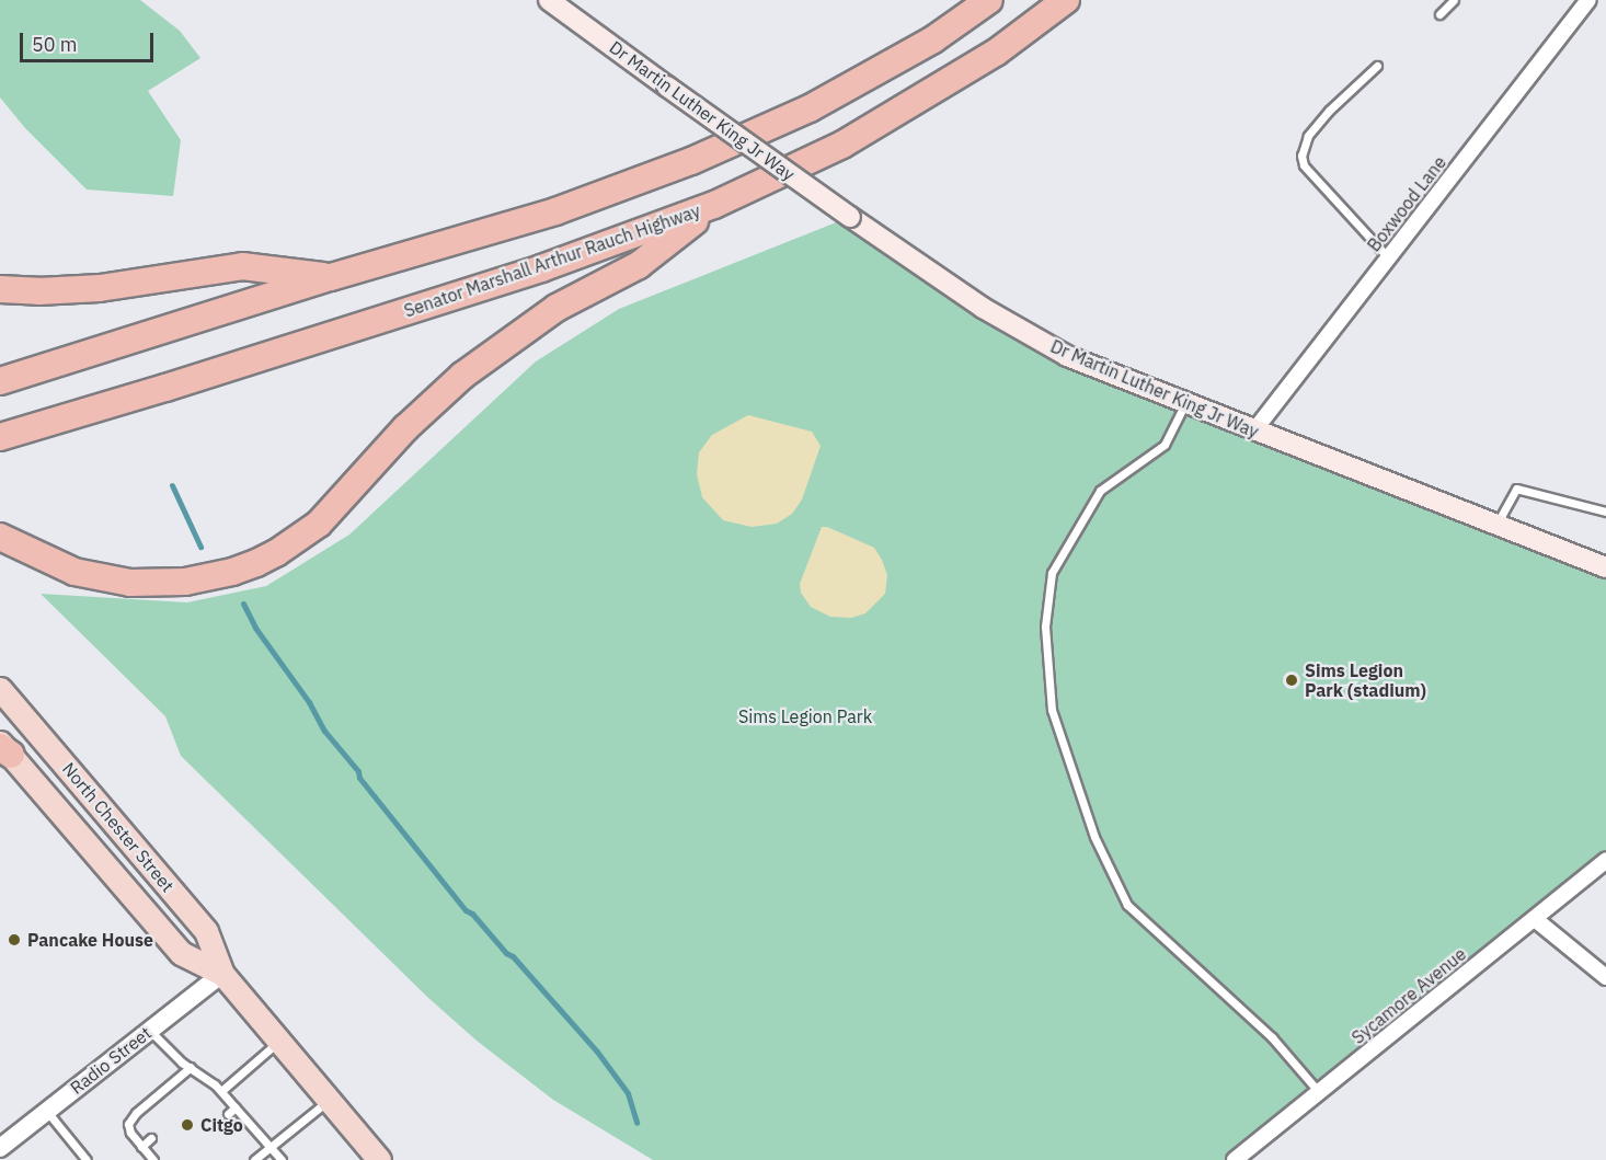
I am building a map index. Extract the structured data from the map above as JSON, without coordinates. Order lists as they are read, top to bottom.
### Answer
{
  "streets": {
    "highway": ["Senator Marshall Arthur Rauch Highway"],
    "main road": ["Dr Martin Luther King Jr Way", "North Chester Street"],
    "street": ["Boxwood Lane", "Sycamore Avenue", "Radio Street"]
  },
  "crossings": [
    ["Dr Martin Luther King Jr Way", "Boxwood Lane"],
    ["North Chester Street", "Radio Street"]
  ],
  "parks": ["Sims Legion Park"],
  "places": ["Sims Legion Park (stadium)", "Pancake House", "Citgo"],
  "scale_bar": "50 m"
}
